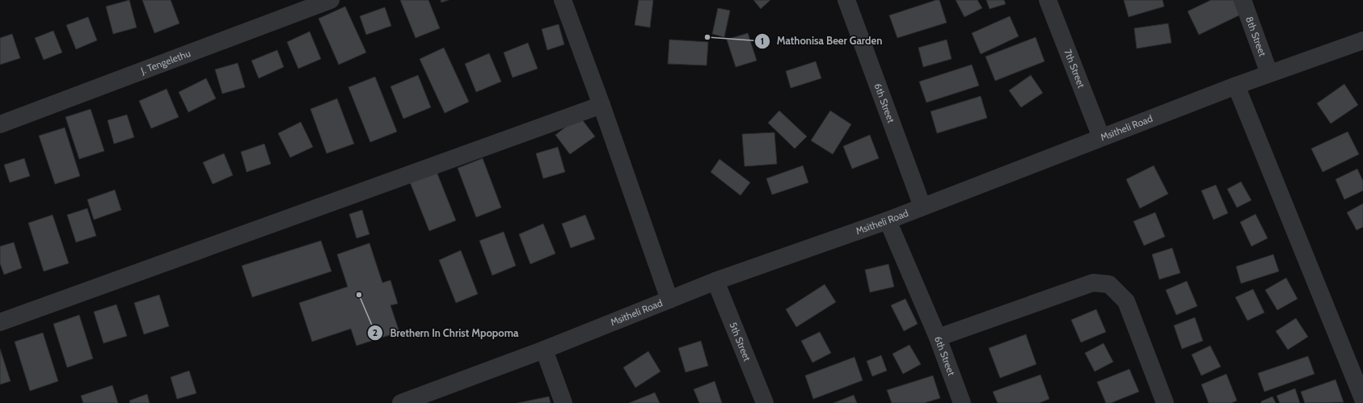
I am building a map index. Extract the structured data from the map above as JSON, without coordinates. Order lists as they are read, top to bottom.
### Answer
{
  "streets": {
    "street": [
      "8th Street",
      "J. Tengelethu",
      "7th Street",
      "6th Street",
      "Msitheli Road",
      "5th Street"
    ]
  },
  "crossings": [
    ["8th Street", "Msitheli Road"],
    ["7th Street", "Msitheli Road"],
    ["6th Street", "Msitheli Road"],
    ["Msitheli Road", "5th Street"]
  ],
  "places": ["Mathonisa Beer Garden", "Brethern In Christ Mpopoma"]
}
